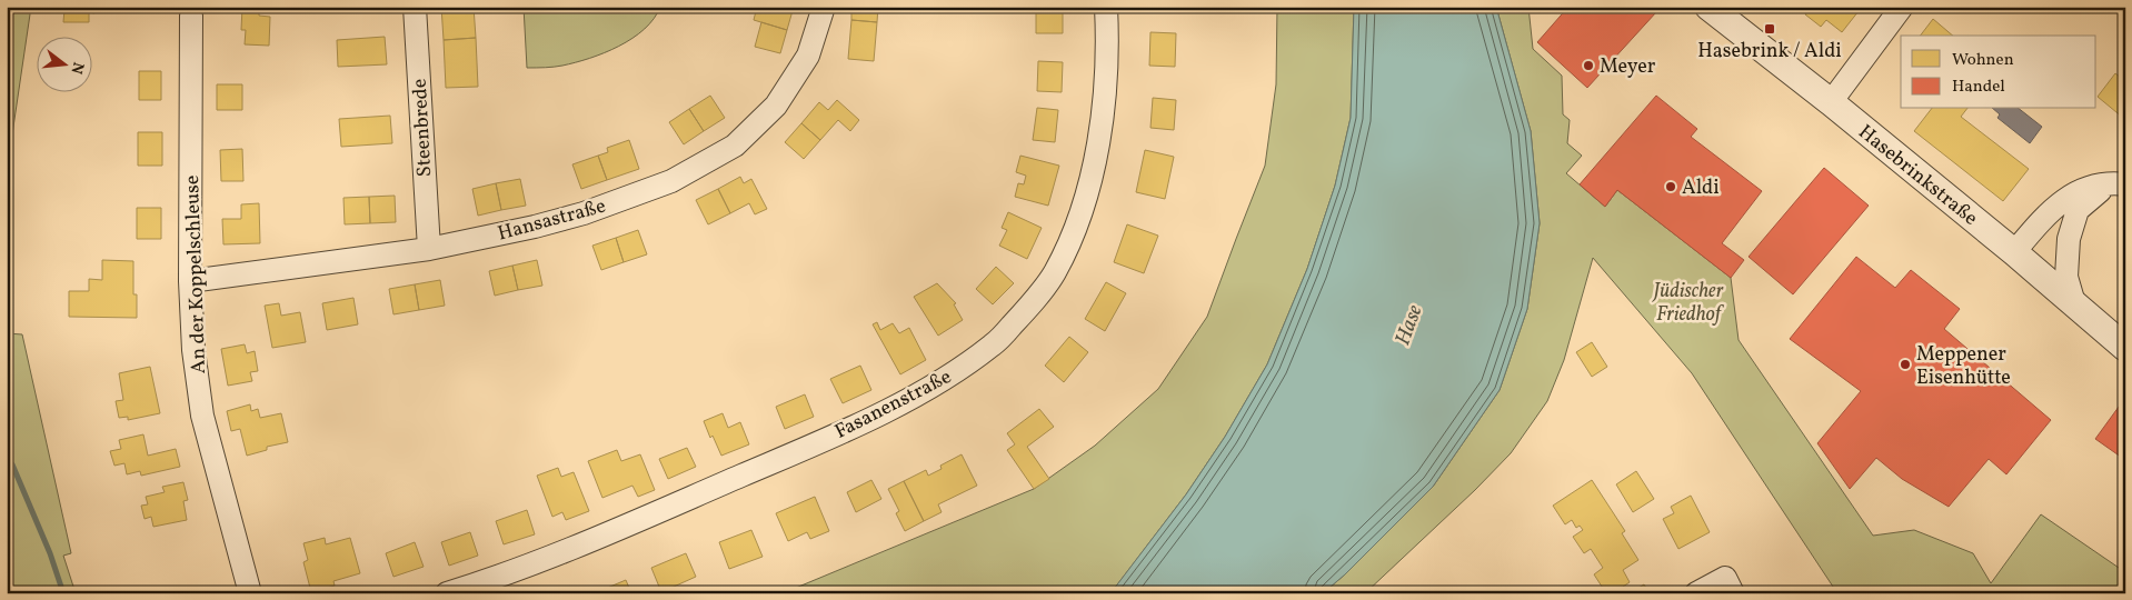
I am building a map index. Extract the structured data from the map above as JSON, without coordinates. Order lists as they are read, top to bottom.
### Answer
{
  "streets": {
    "street": [
      "Steenbrede",
      "Hasebrinkstraße",
      "Hansastraße",
      "An der Koppelschleuse",
      "Fasanenstraße"
    ]
  },
  "crossings": [
    ["Steenbrede", "Hansastraße"],
    ["Hansastraße", "An der Koppelschleuse"]
  ],
  "water": ["Hase"],
  "parks": ["Jüdischer Friedhof"],
  "places": {
    "transit": ["Hasebrink / Aldi"],
    "other": ["Meyer", "Aldi", "Meppener Eisenhütte"]
  },
  "legend": ["Wohnen", "Handel"],
  "north": "right"
}
